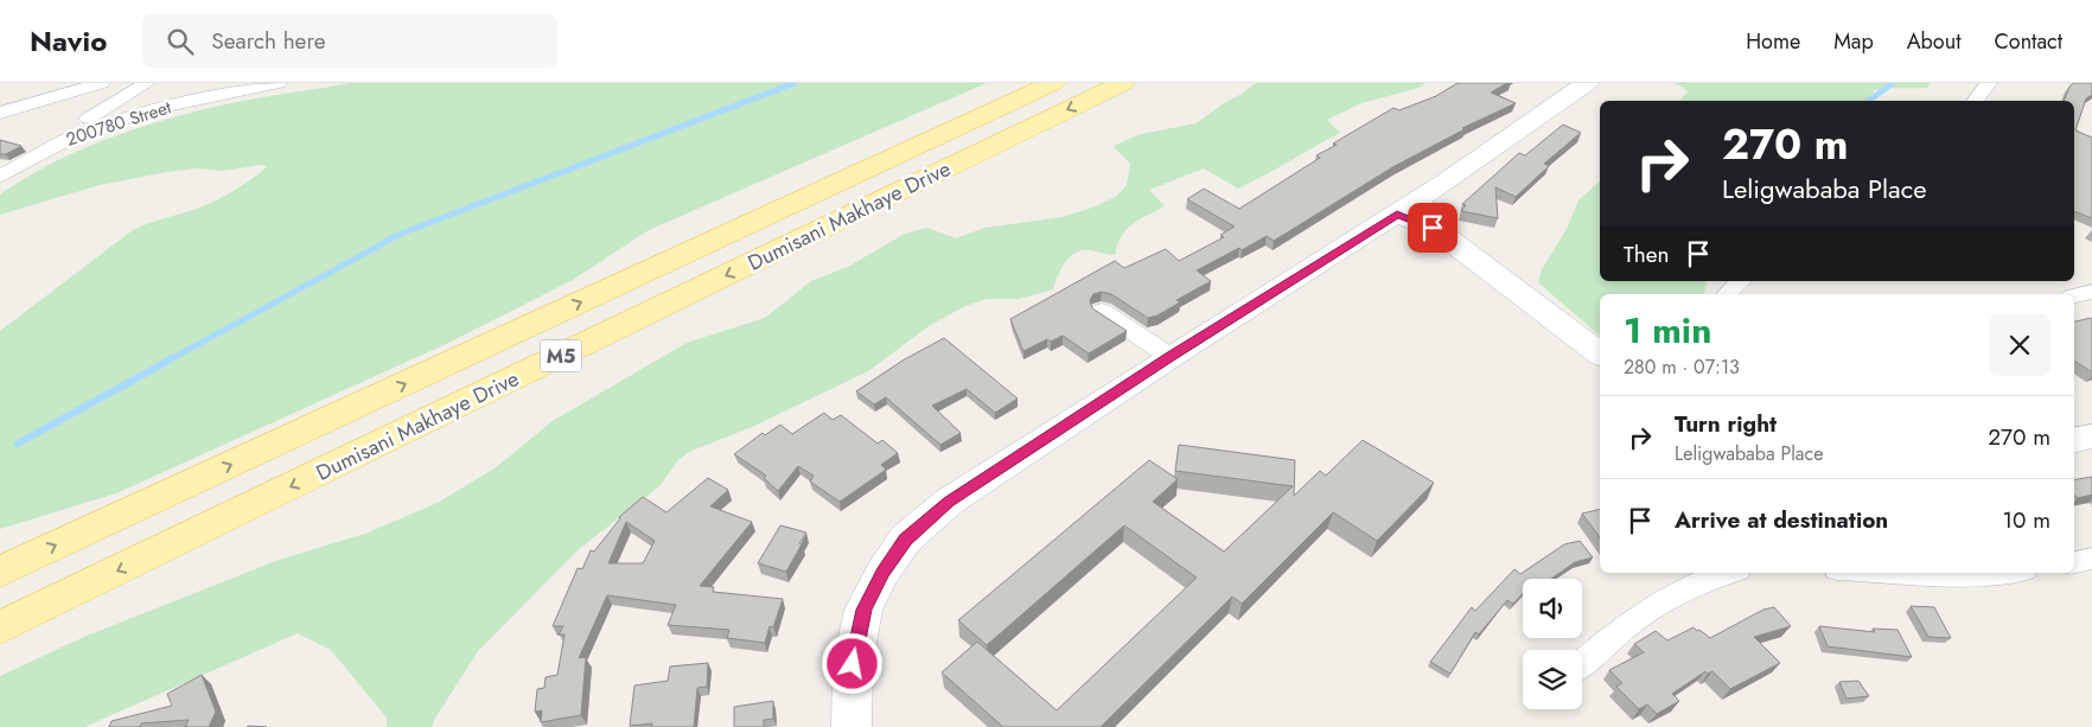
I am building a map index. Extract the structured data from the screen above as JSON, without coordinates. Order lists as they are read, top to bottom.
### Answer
{
  "streets": {
    "main road": ["Dumisani Makhaye Drive", "M5"],
    "street": ["200780 Street"]
  },
  "page": {
    "header": "Navio",
    "search": "Search here",
    "nav": [
      "Home",
      "Map",
      "About",
      "Contact"
    ],
    "turn": ["270 m", "Leligwababa Place"],
    "then": "Then",
    "heading": ["1 min", "280 m · 07:13"],
    "list": [
      {
        "name": "Turn right",
        "note": "Leligwababa Place",
        "value": "270 m"
      },
      {
        "name": "Arrive at destination",
        "value": "10 m"
      }
    ]
  }
}
